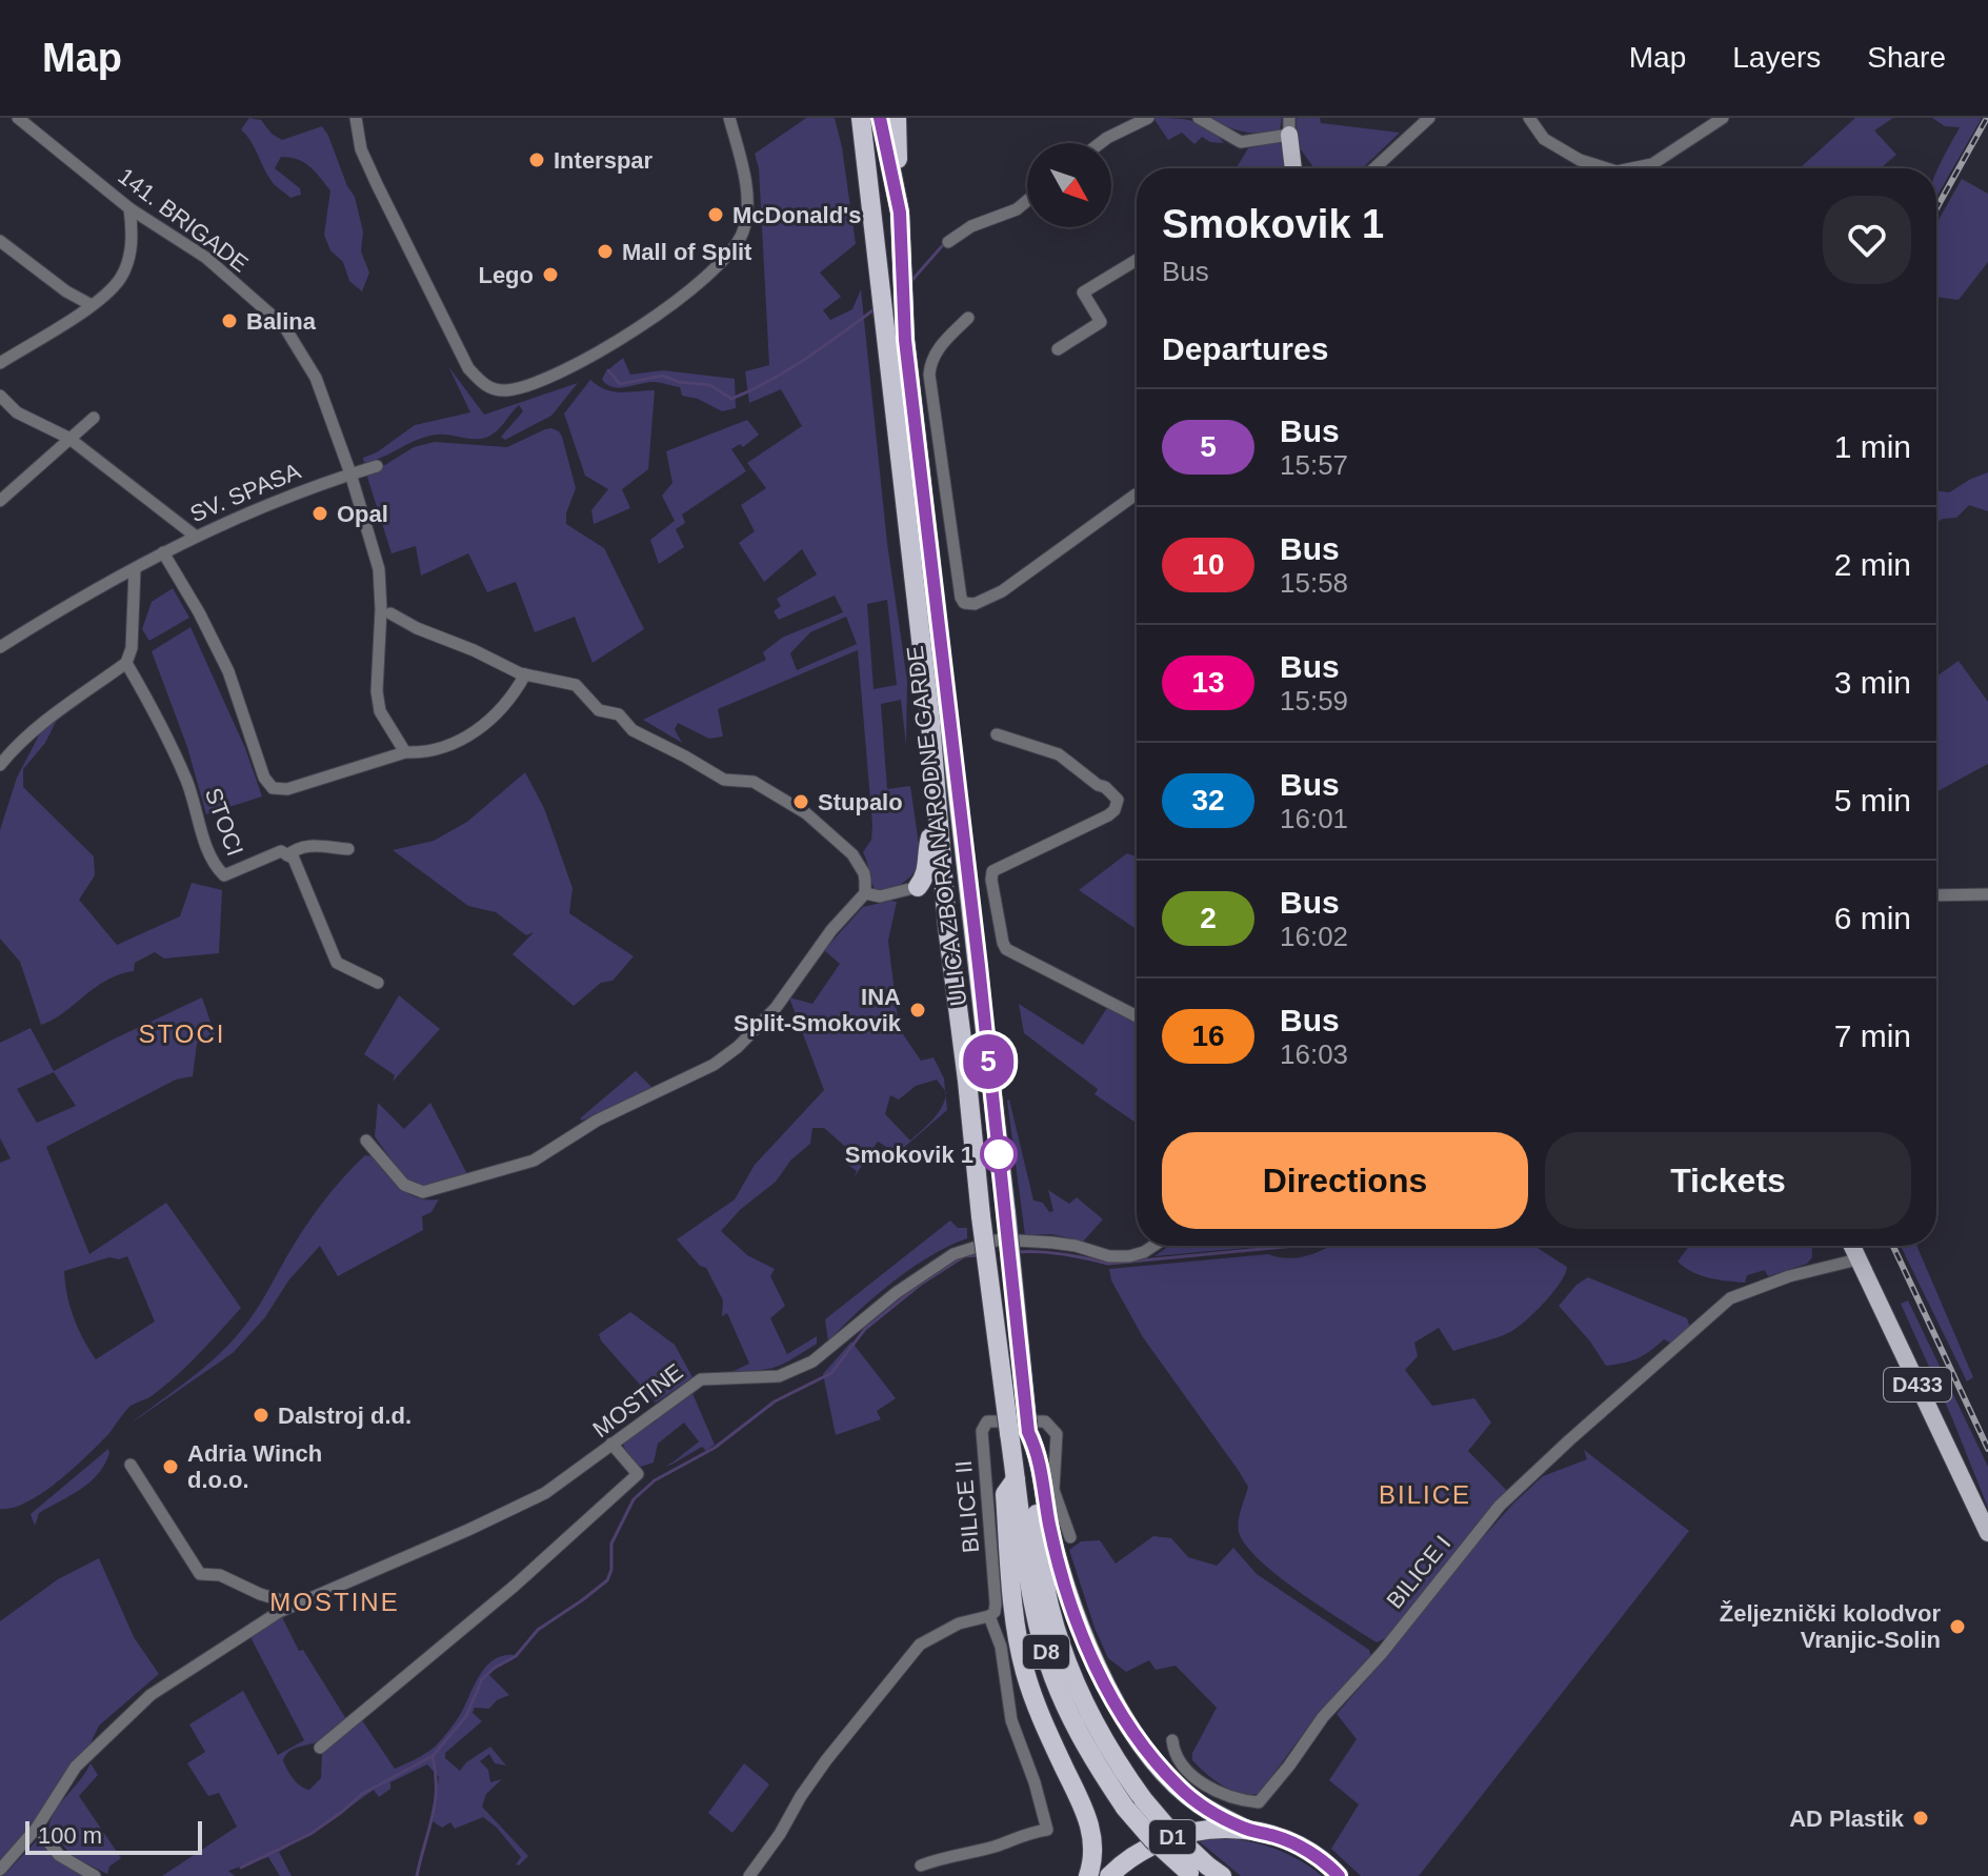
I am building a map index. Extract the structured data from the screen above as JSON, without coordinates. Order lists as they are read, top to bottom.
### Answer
{
  "streets": {
    "highway": ["ULICA ZBORA NARODNE GARDE", "D8", "D1"],
    "main road": ["D433"],
    "street": [
      "141. BRIGADE",
      "SV. SPASA",
      "STOCI",
      "MOSTINE",
      "BILICE II",
      "BILICE I"
    ]
  },
  "crossings": [
    ["141. BRIGADE", "SV. SPASA"],
    ["D433", "BILICE I"]
  ],
  "districts": ["STOCI", "BILICE", "MOSTINE"],
  "places": [
    "Interspar",
    "McDonald's",
    "Mall of Split",
    "Lego",
    "Balina",
    "Opal",
    "Stupalo",
    "INA Split-Smokovik",
    "Smokovik 1",
    "Dalstroj d.d.",
    "Adria Winch d.o.o.",
    "Željeznički kolodvor Vranjic-Solin",
    "AD Plastik"
  ],
  "lines": ["bus line 5"],
  "scale_bar": "100 m",
  "north": "bottom right",
  "page": {
    "header": "Map",
    "nav": ["Map", "Layers", "Share"],
    "on_map": "5",
    "heading": [
      ["Smokovik 1", "Bus"],
      "Departures"
    ],
    "list": [
      {
        "mark": "5",
        "name": "Bus",
        "note": "15:57",
        "value": "1 min"
      },
      {
        "mark": "10",
        "name": "Bus",
        "note": "15:58",
        "value": "2 min"
      },
      {
        "mark": "13",
        "name": "Bus",
        "note": "15:59",
        "value": "3 min"
      },
      {
        "mark": "32",
        "name": "Bus",
        "note": "16:01",
        "value": "5 min"
      },
      {
        "mark": "2",
        "name": "Bus",
        "note": "16:02",
        "value": "6 min"
      },
      {
        "mark": "16",
        "name": "Bus",
        "note": "16:03",
        "value": "7 min"
      }
    ],
    "buttons": ["Directions", "Tickets"],
    "scale": "100 m"
  }
}
